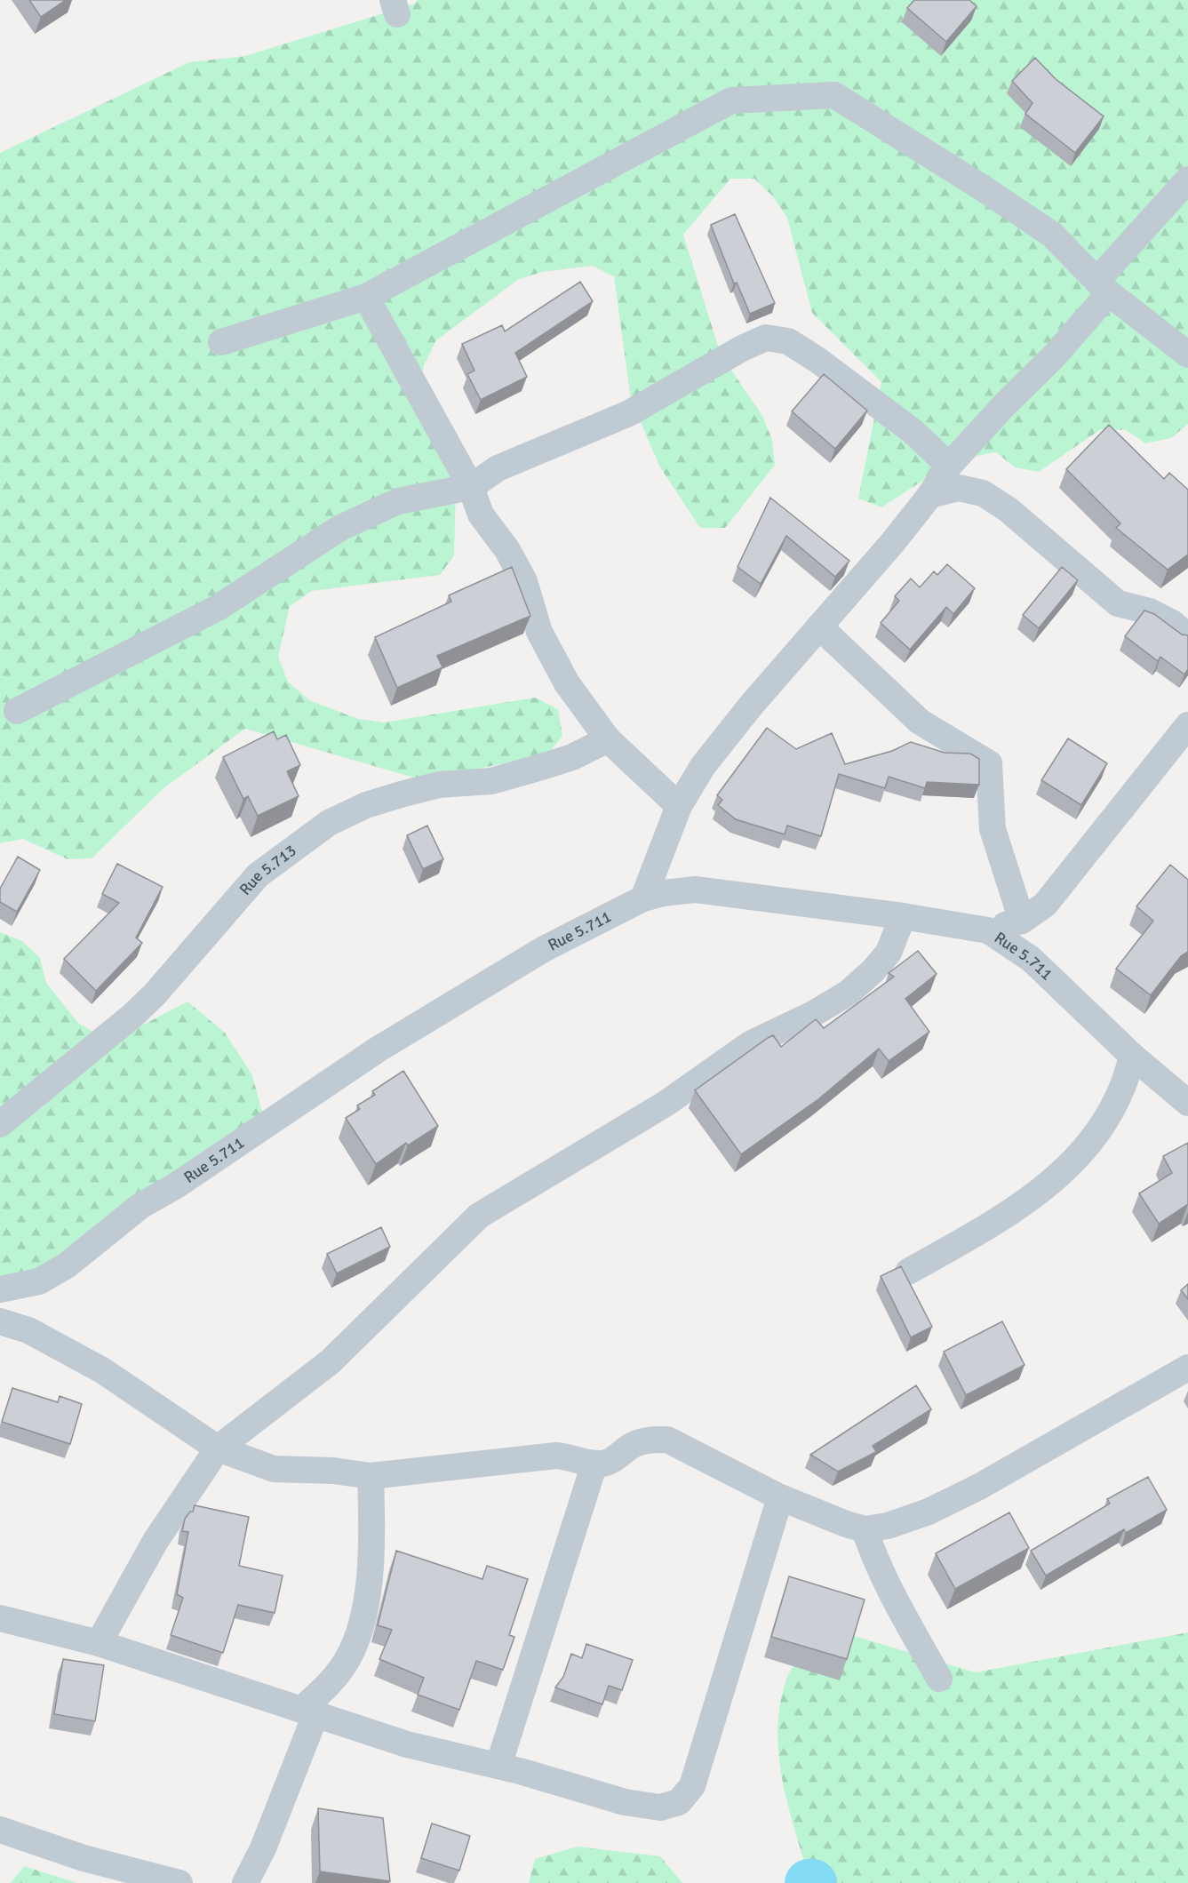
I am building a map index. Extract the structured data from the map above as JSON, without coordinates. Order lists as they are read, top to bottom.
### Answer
{
  "streets": {
    "street": ["Rue 5.713", "Rue 5.711"]
  }
}
